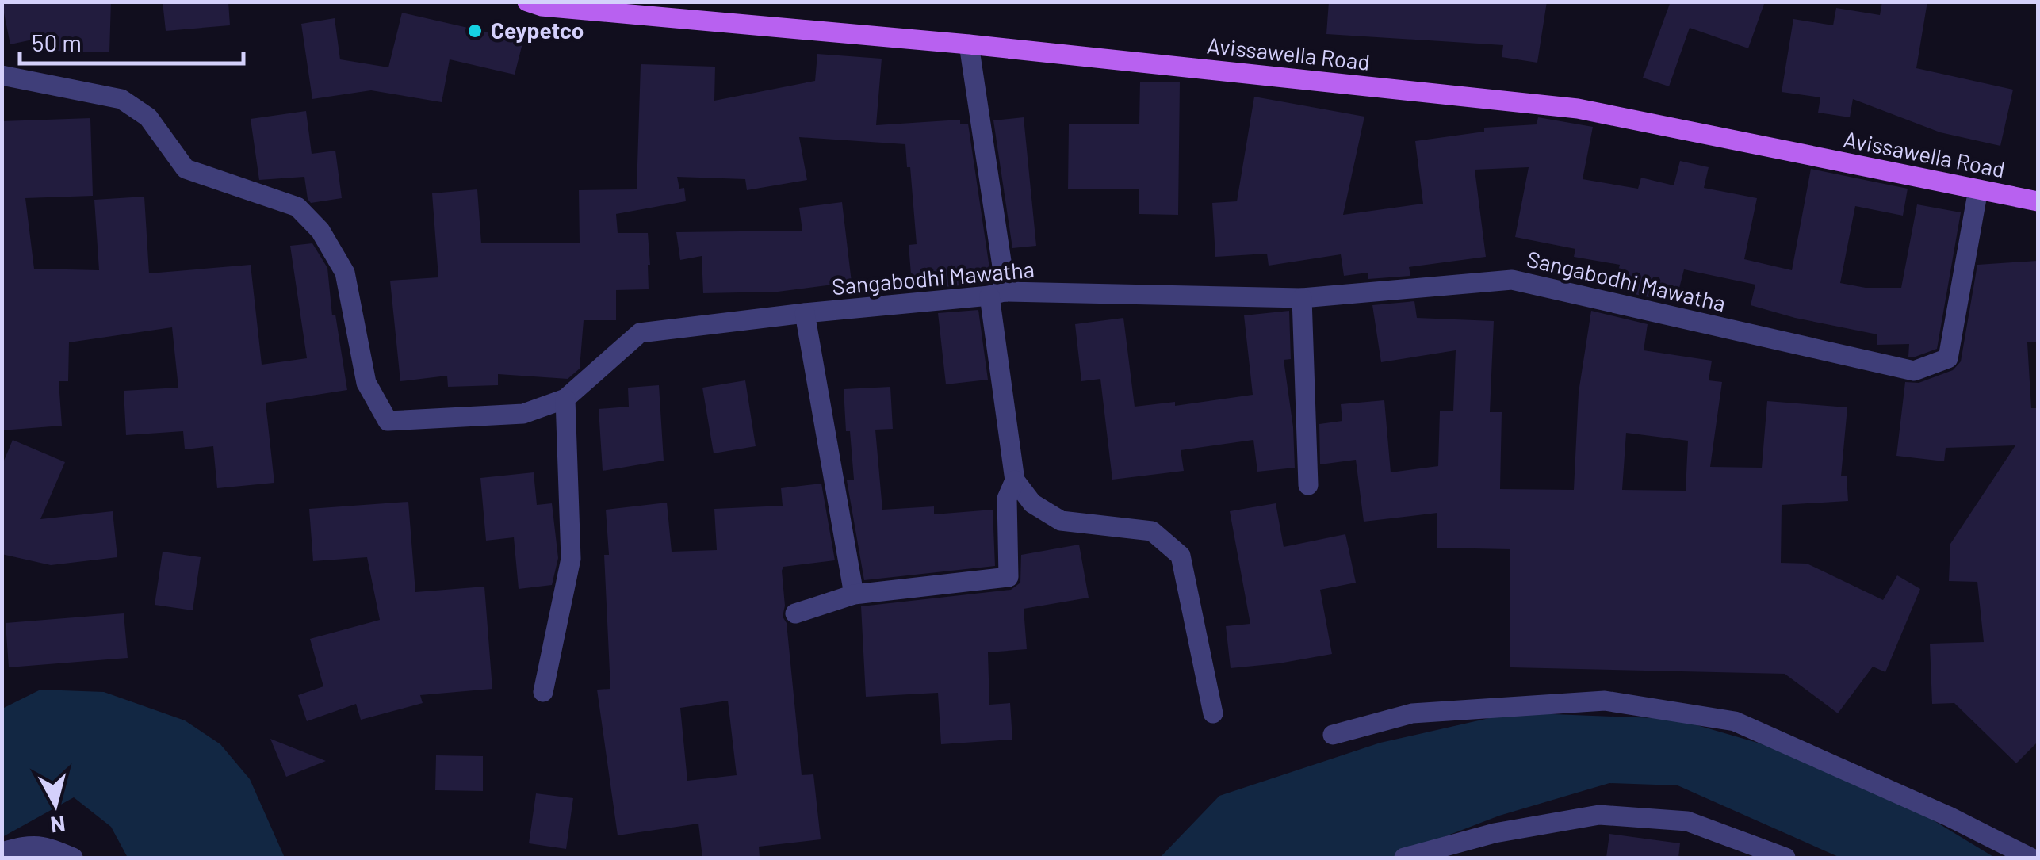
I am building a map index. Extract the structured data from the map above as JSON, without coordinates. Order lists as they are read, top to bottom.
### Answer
{
  "streets": {
    "main road": ["Avissawella Road"],
    "street": ["Sangabodhi Mawatha"]
  },
  "crossings": [
    ["Avissawella Road", "Sangabodhi Mawatha"]
  ],
  "places": ["Ceypetco"],
  "scale_bar": "50 m",
  "north": "bottom"
}
